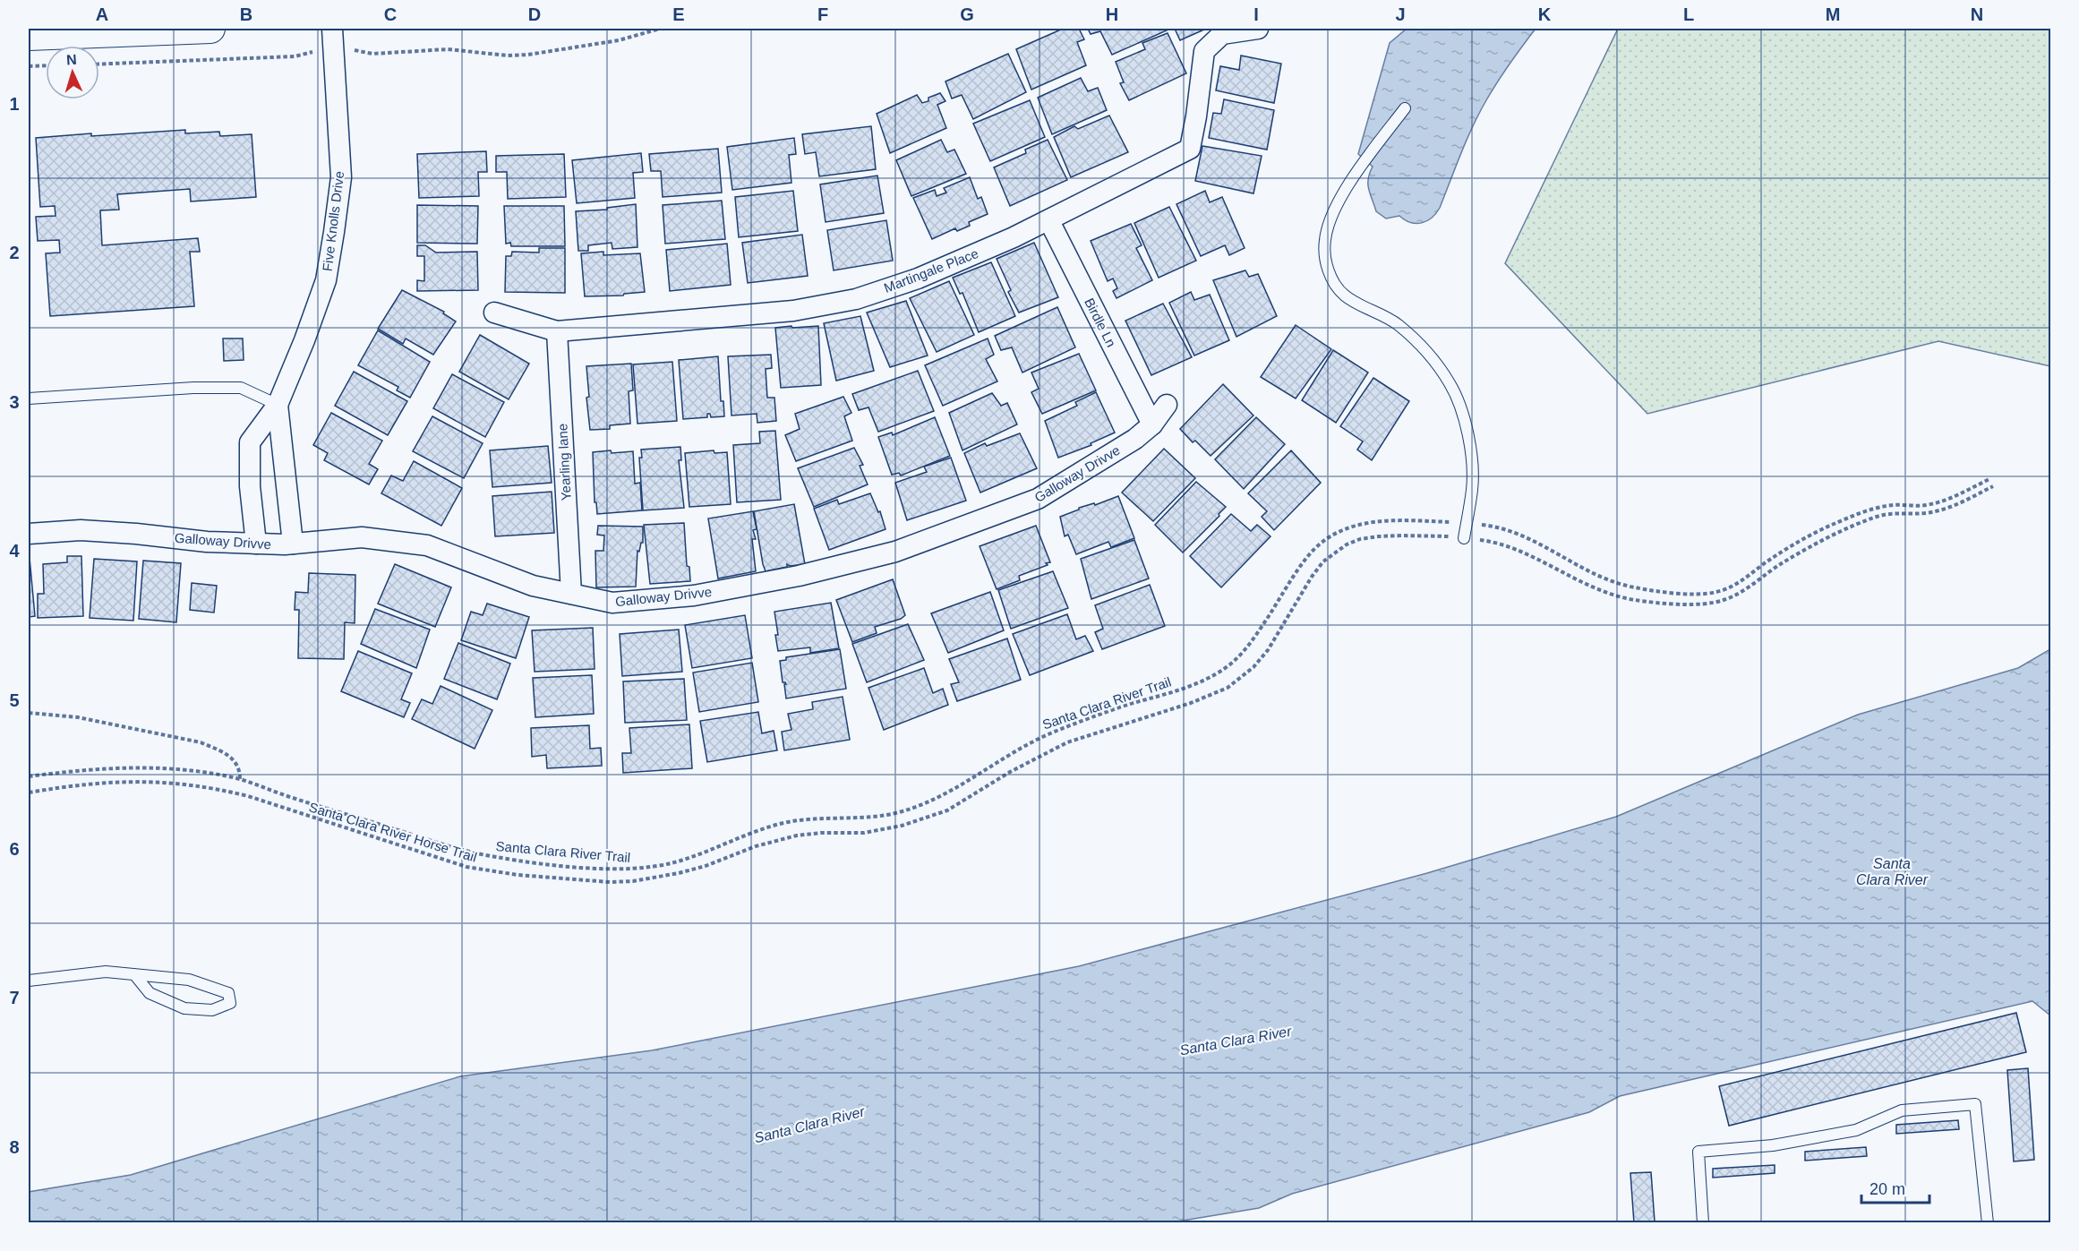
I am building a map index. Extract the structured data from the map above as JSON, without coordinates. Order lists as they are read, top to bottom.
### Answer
{
  "streets": {
    "street": [
      "Five Knolls Drive",
      "Martingale Place",
      "Birdle Ln",
      "Yearling lane",
      "Galloway Drivve"
    ],
    "path": ["Santa Clara River Trail", "Santa Clara River Horse Trail"]
  },
  "crossings": [
    ["Five Knolls Drive", "Galloway Drivve"],
    ["Martingale Place", "Birdle Ln"],
    ["Martingale Place", "Yearling lane"],
    ["Birdle Ln", "Galloway Drivve"],
    ["Yearling lane", "Galloway Drivve"]
  ],
  "water": ["Santa Clara River"],
  "scale_bar": "20 m",
  "north": "top",
  "grid": {
    "columns": [
      "A",
      "B",
      "C",
      "D",
      "E",
      "F",
      "G",
      "H",
      "I",
      "J",
      "K",
      "L",
      "M",
      "N"
    ],
    "rows": [
      "1",
      "2",
      "3",
      "4",
      "5",
      "6",
      "7",
      "8"
    ]
  }
}
